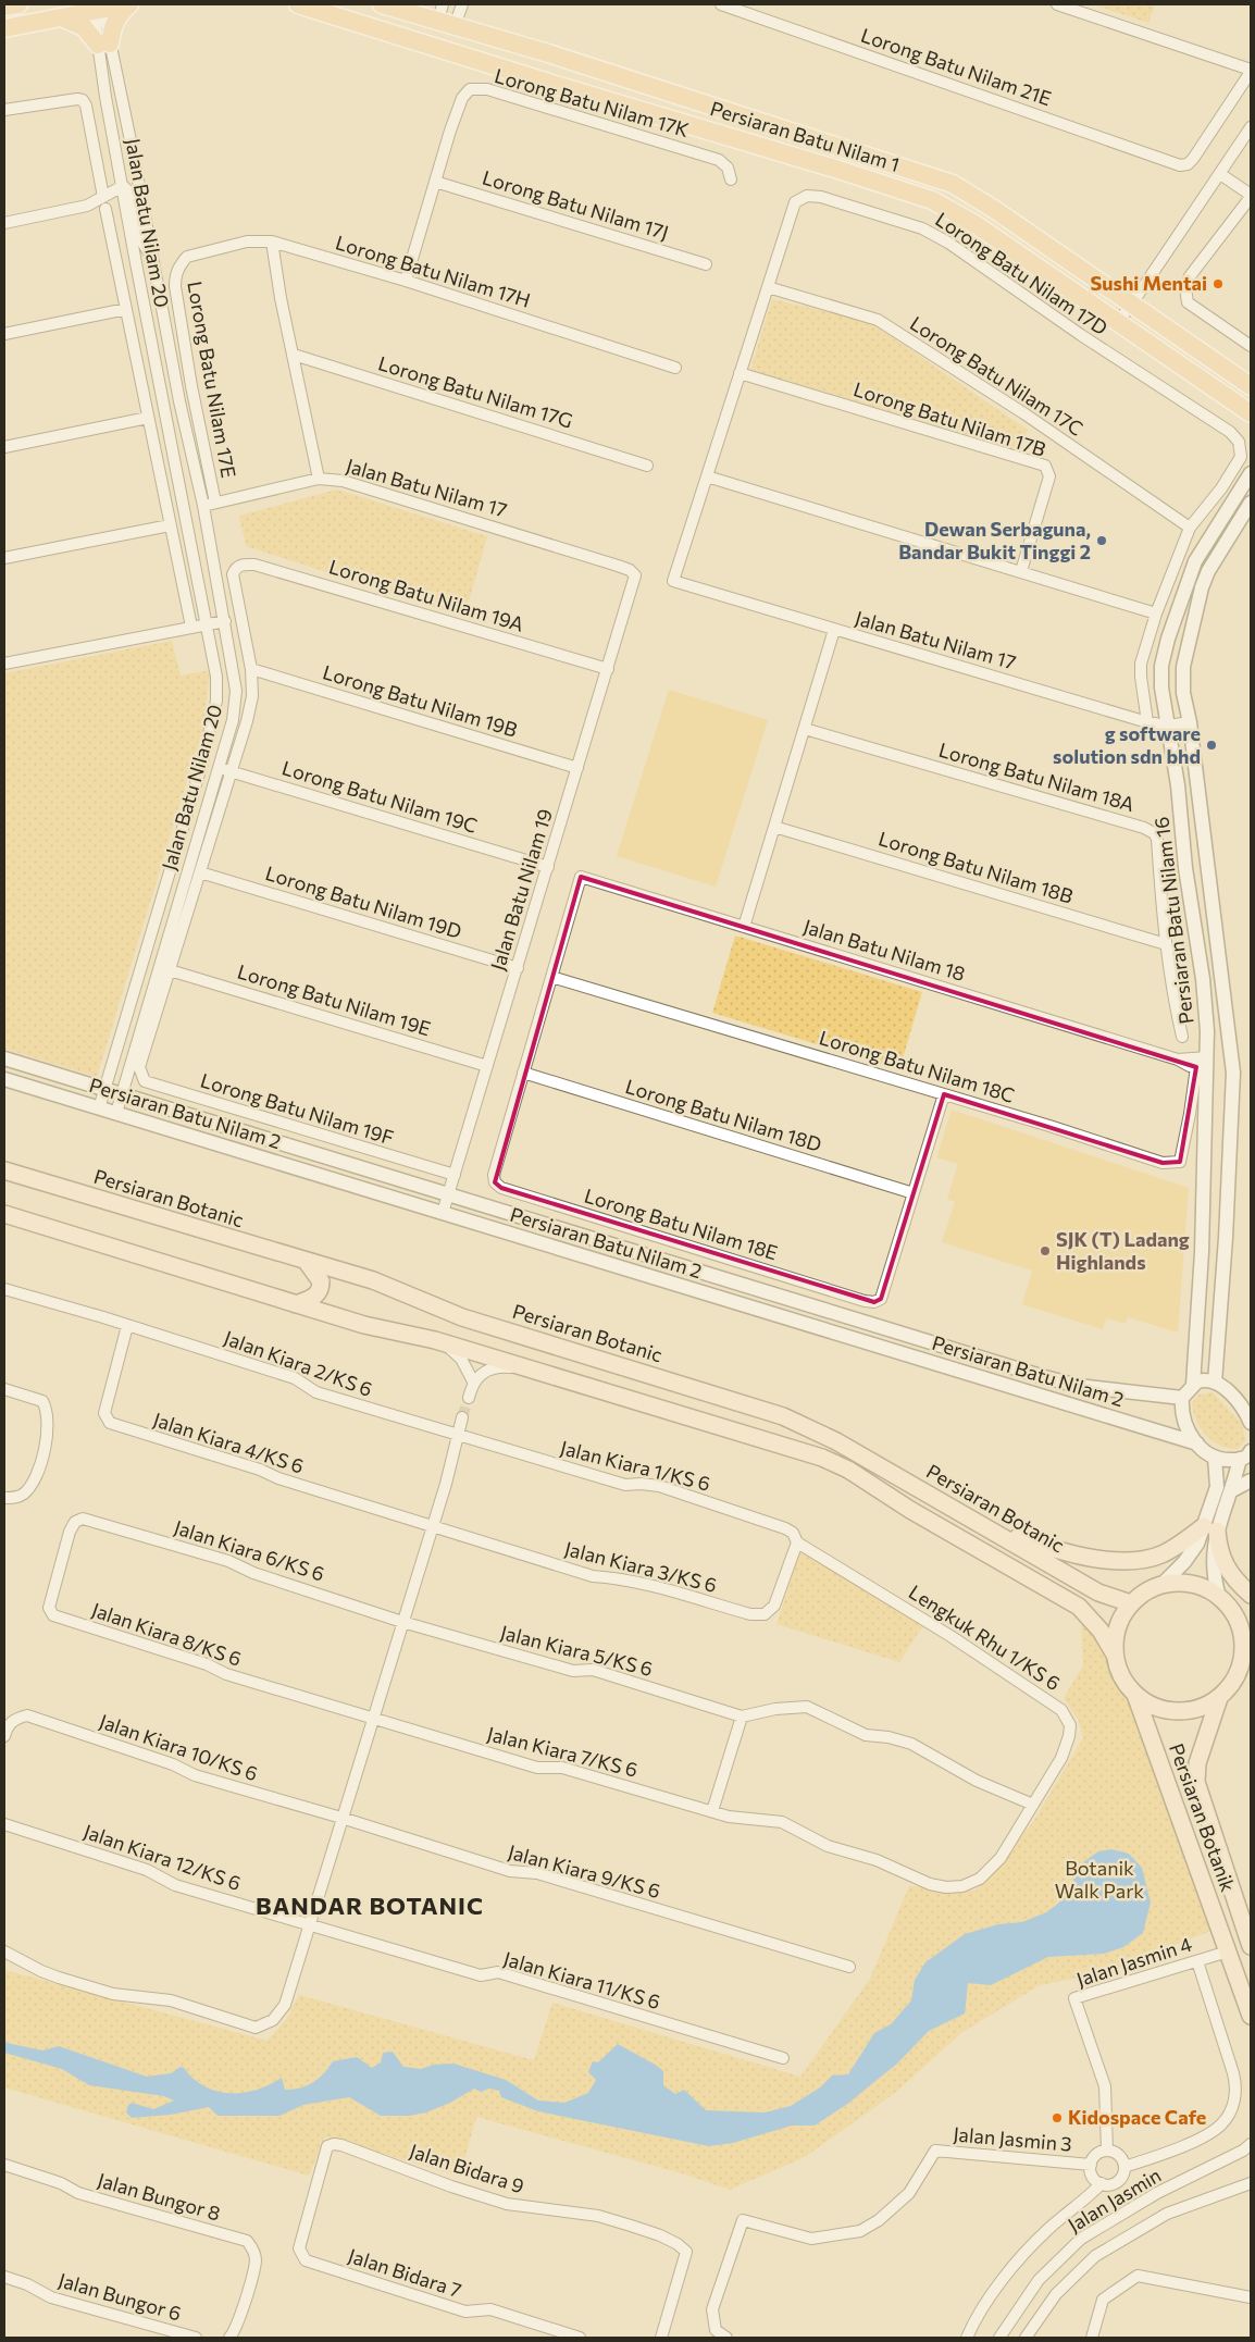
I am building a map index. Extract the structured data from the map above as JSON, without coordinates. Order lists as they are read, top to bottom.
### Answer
{
  "streets": {
    "main road": ["Persiaran Batu Nilam 1", "Persiaran Botanic", "Persiaran Botanik"],
    "street": [
      "Lorong Batu Nilam 21E",
      "Lorong Batu Nilam 17K",
      "Lorong Batu Nilam 17J",
      "Jalan Batu Nilam 20",
      "Lorong Batu Nilam 17H",
      "Lorong Batu Nilam 17D",
      "Lorong Batu Nilam 17C",
      "Lorong Batu Nilam 17E",
      "Lorong Batu Nilam 17G",
      "Lorong Batu Nilam 17B",
      "Jalan Batu Nilam 17",
      "Lorong Batu Nilam 19A",
      "Lorong Batu Nilam 19B",
      "Lorong Batu Nilam 18A",
      "Lorong Batu Nilam 19C",
      "Lorong Batu Nilam 18B",
      "Jalan Batu Nilam 19",
      "Lorong Batu Nilam 19D",
      "Persiaran Batu Nilam 16",
      "Jalan Batu Nilam 18",
      "Lorong Batu Nilam 19E",
      "Lorong Batu Nilam 18C",
      "Lorong Batu Nilam 19F",
      "Persiaran Batu Nilam 2",
      "Lorong Batu Nilam 18D",
      "Lorong Batu Nilam 18E",
      "Jalan Kiara 2/KS 6",
      "Jalan Kiara 4/KS 6",
      "Jalan Kiara 1/KS 6",
      "Jalan Kiara 6/KS 6",
      "Jalan Kiara 3/KS 6",
      "Jalan Kiara 8/KS 6",
      "Lengkuk Rhu 1/KS 6",
      "Jalan Kiara 5/KS 6",
      "Jalan Kiara 10/KS 6",
      "Jalan Kiara 7/KS 6",
      "Jalan Kiara 12/KS 6",
      "Jalan Kiara 9/KS 6",
      "Jalan Jasmin 4",
      "Jalan Kiara 11/KS 6",
      "Jalan Jasmin 3",
      "Jalan Bidara 9",
      "Jalan Bungor 8",
      "Jalan Jasmin",
      "Jalan Bidara 7",
      "Jalan Bungor 6"
    ]
  },
  "crossings": [
    ["Lorong Batu Nilam 17K", "Lorong Batu Nilam 17J"],
    ["Lorong Batu Nilam 17K", "Lorong Batu Nilam 17H"],
    ["Jalan Batu Nilam 20", "Jalan Batu Nilam 17"],
    ["Jalan Batu Nilam 20", "Lorong Batu Nilam 19C"],
    ["Jalan Batu Nilam 20", "Persiaran Batu Nilam 2"],
    ["Lorong Batu Nilam 17H", "Lorong Batu Nilam 17E"],
    ["Lorong Batu Nilam 17D", "Lorong Batu Nilam 17C"],
    ["Lorong Batu Nilam 17D", "Lorong Batu Nilam 17B"],
    ["Lorong Batu Nilam 17D", "Jalan Batu Nilam 17"],
    ["Lorong Batu Nilam 17E", "Jalan Batu Nilam 17"],
    ["Jalan Batu Nilam 17", "Jalan Batu Nilam 19"],
    ["Jalan Batu Nilam 17", "Persiaran Batu Nilam 16"],
    ["Lorong Batu Nilam 19A", "Lorong Batu Nilam 19B"],
    ["Lorong Batu Nilam 19A", "Jalan Batu Nilam 19"],
    ["Lorong Batu Nilam 19B", "Jalan Batu Nilam 19"],
    ["Lorong Batu Nilam 18A", "Lorong Batu Nilam 18B"],
    ["Lorong Batu Nilam 19C", "Jalan Batu Nilam 19"],
    ["Jalan Batu Nilam 19", "Lorong Batu Nilam 19D"],
    ["Jalan Batu Nilam 19", "Lorong Batu Nilam 19E"],
    ["Jalan Batu Nilam 19", "Lorong Batu Nilam 19F"],
    ["Jalan Batu Nilam 19", "Persiaran Batu Nilam 2"],
    ["Persiaran Batu Nilam 16", "Jalan Batu Nilam 18"],
    ["Persiaran Batu Nilam 16", "Lorong Batu Nilam 18C"],
    ["Jalan Batu Nilam 18", "Lorong Batu Nilam 18C"],
    ["Lorong Batu Nilam 19E", "Lorong Batu Nilam 19F"],
    ["Lorong Batu Nilam 18D", "Lorong Batu Nilam 18E"],
    ["Persiaran Botanic", "Persiaran Botanik"],
    ["Jalan Kiara 2/KS 6", "Jalan Kiara 4/KS 6"],
    ["Jalan Kiara 2/KS 6", "Jalan Kiara 1/KS 6"],
    ["Jalan Kiara 4/KS 6", "Jalan Kiara 3/KS 6"],
    ["Jalan Kiara 1/KS 6", "Jalan Kiara 3/KS 6"],
    ["Jalan Kiara 1/KS 6", "Lengkuk Rhu 1/KS 6"],
    ["Jalan Kiara 6/KS 6", "Jalan Kiara 8/KS 6"],
    ["Jalan Kiara 6/KS 6", "Jalan Kiara 5/KS 6"],
    ["Jalan Kiara 3/KS 6", "Lengkuk Rhu 1/KS 6"],
    ["Jalan Kiara 8/KS 6", "Jalan Kiara 7/KS 6"],
    ["Lengkuk Rhu 1/KS 6", "Jalan Kiara 7/KS 6"],
    ["Jalan Kiara 10/KS 6", "Jalan Kiara 9/KS 6"],
    ["Persiaran Botanik", "Jalan Jasmin 4"],
    ["Jalan Kiara 12/KS 6", "Jalan Kiara 11/KS 6"],
    ["Jalan Jasmin 4", "Jalan Jasmin 3"],
    ["Jalan Bidara 9", "Jalan Bidara 7"]
  ],
  "districts": ["BANDAR BOTANIC"],
  "parks": ["Botanik Walk Park"],
  "places": [
    "Sushi Mentai",
    "Dewan Serbaguna, Bandar Bukit Tinggi 2",
    "g software solution sdn bhd",
    "SJK (T) Ladang Highlands",
    "Kidospace Cafe"
  ]
}
